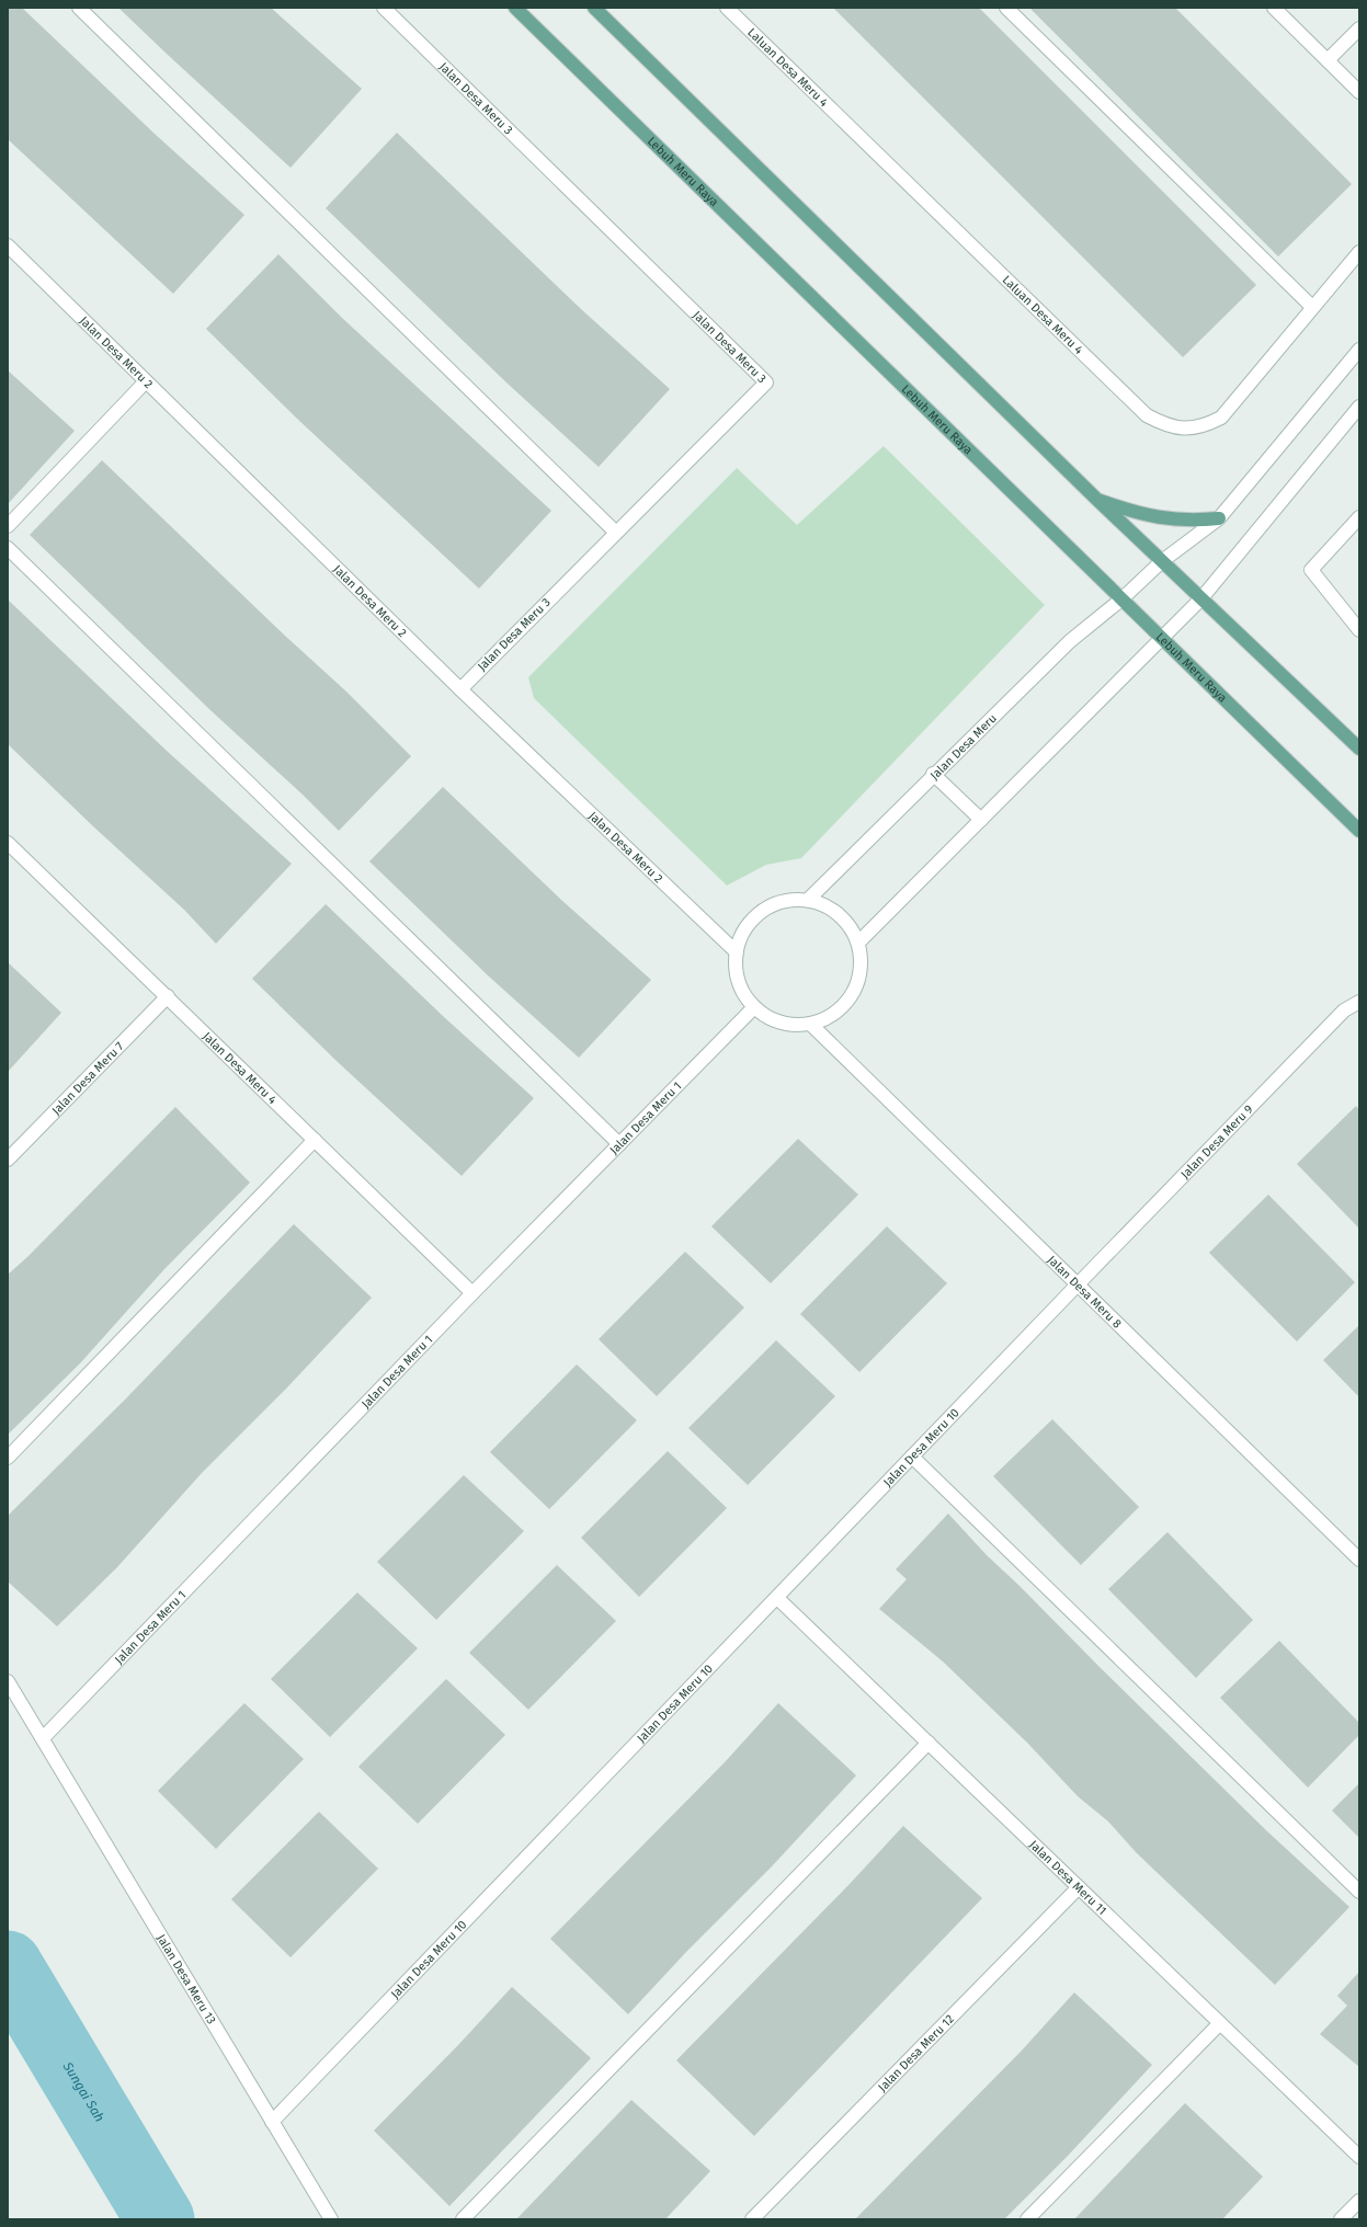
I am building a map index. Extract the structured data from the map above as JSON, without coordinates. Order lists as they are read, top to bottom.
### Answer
{
  "streets": {
    "main road": ["Lebuh Meru Raya"],
    "street": [
      "Laluan Desa Meru 4",
      "Jalan Desa Meru 3",
      "Jalan Desa Meru 2",
      "Jalan Desa Meru",
      "Jalan Desa Meru 4",
      "Jalan Desa Meru 7",
      "Jalan Desa Meru 1",
      "Jalan Desa Meru 9",
      "Jalan Desa Meru 8",
      "Jalan Desa Meru 10",
      "Jalan Desa Meru 11",
      "Jalan Desa Meru 13",
      "Jalan Desa Meru 12"
    ]
  },
  "crossings": [
    ["Jalan Desa Meru 3", "Jalan Desa Meru 2"],
    ["Lebuh Meru Raya", "Jalan Desa Meru"],
    ["Jalan Desa Meru 2", "Jalan Desa Meru"],
    ["Jalan Desa Meru 2", "Jalan Desa Meru 1"],
    ["Jalan Desa Meru 2", "Jalan Desa Meru 8"],
    ["Jalan Desa Meru", "Jalan Desa Meru 1"],
    ["Jalan Desa Meru", "Jalan Desa Meru 8"],
    ["Jalan Desa Meru 4", "Jalan Desa Meru 7"],
    ["Jalan Desa Meru 4", "Jalan Desa Meru 1"],
    ["Jalan Desa Meru 1", "Jalan Desa Meru 8"],
    ["Jalan Desa Meru 1", "Jalan Desa Meru 13"],
    ["Jalan Desa Meru 9", "Jalan Desa Meru 8"],
    ["Jalan Desa Meru 9", "Jalan Desa Meru 10"],
    ["Jalan Desa Meru 8", "Jalan Desa Meru 10"],
    ["Jalan Desa Meru 10", "Jalan Desa Meru 11"],
    ["Jalan Desa Meru 10", "Jalan Desa Meru 13"],
    ["Jalan Desa Meru 11", "Jalan Desa Meru 12"]
  ],
  "water": ["Sungai Sah"]
}
